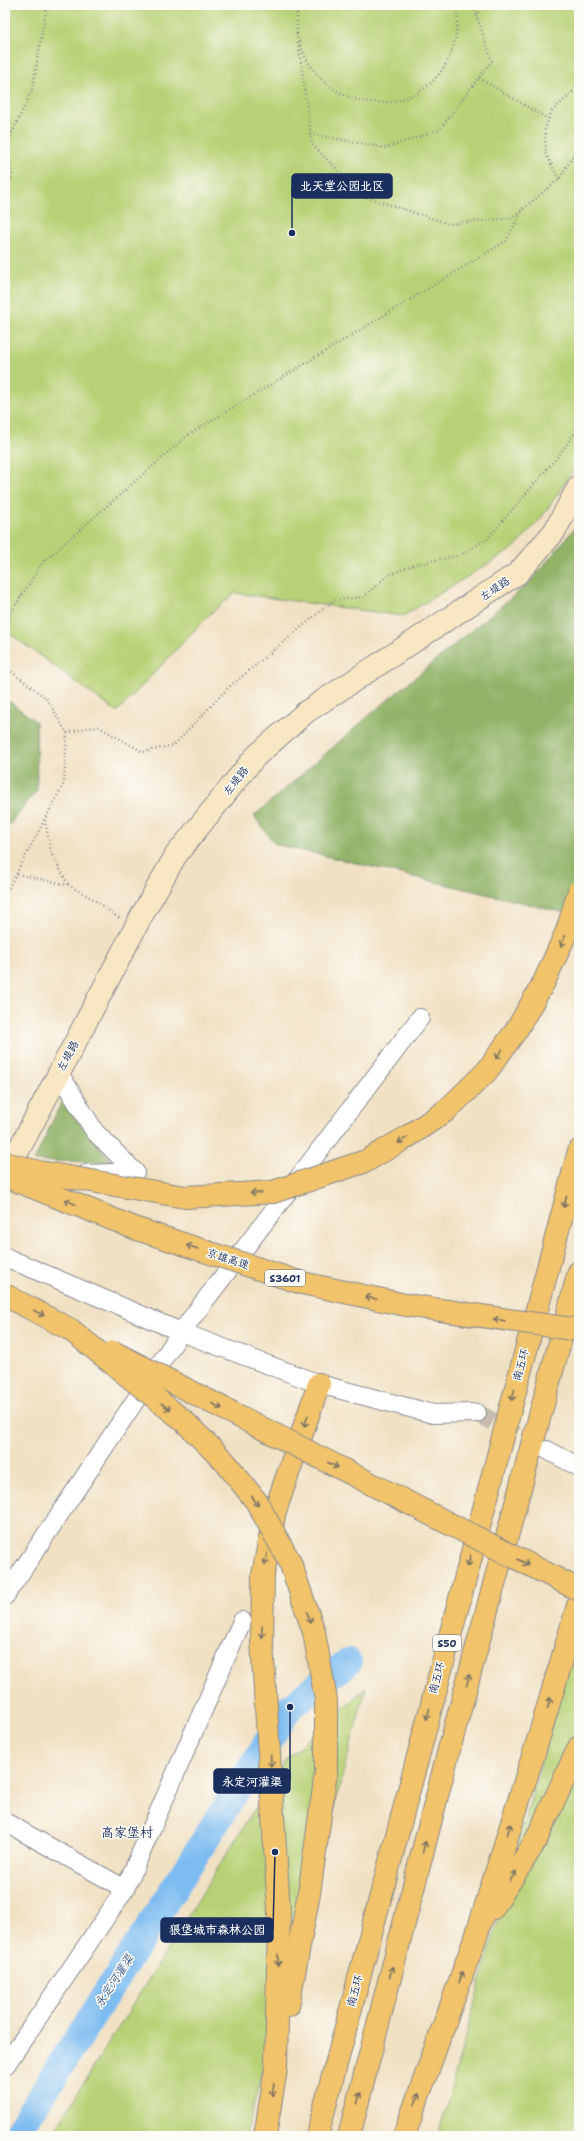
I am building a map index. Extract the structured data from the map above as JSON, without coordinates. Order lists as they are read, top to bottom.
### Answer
{
  "streets": {
    "highway": [
      "京雄高速",
      "S3601",
      "南五环",
      "S50"
    ],
    "main road": ["左堤路"]
  },
  "crossings": [
    ["左堤路", "京雄高速"]
  ],
  "districts": ["高家堡村"],
  "water": ["永定河灌渠"],
  "places": ["北天堂公园北区", "永定河灌渠", "狼垡城市森林公园"]
}
